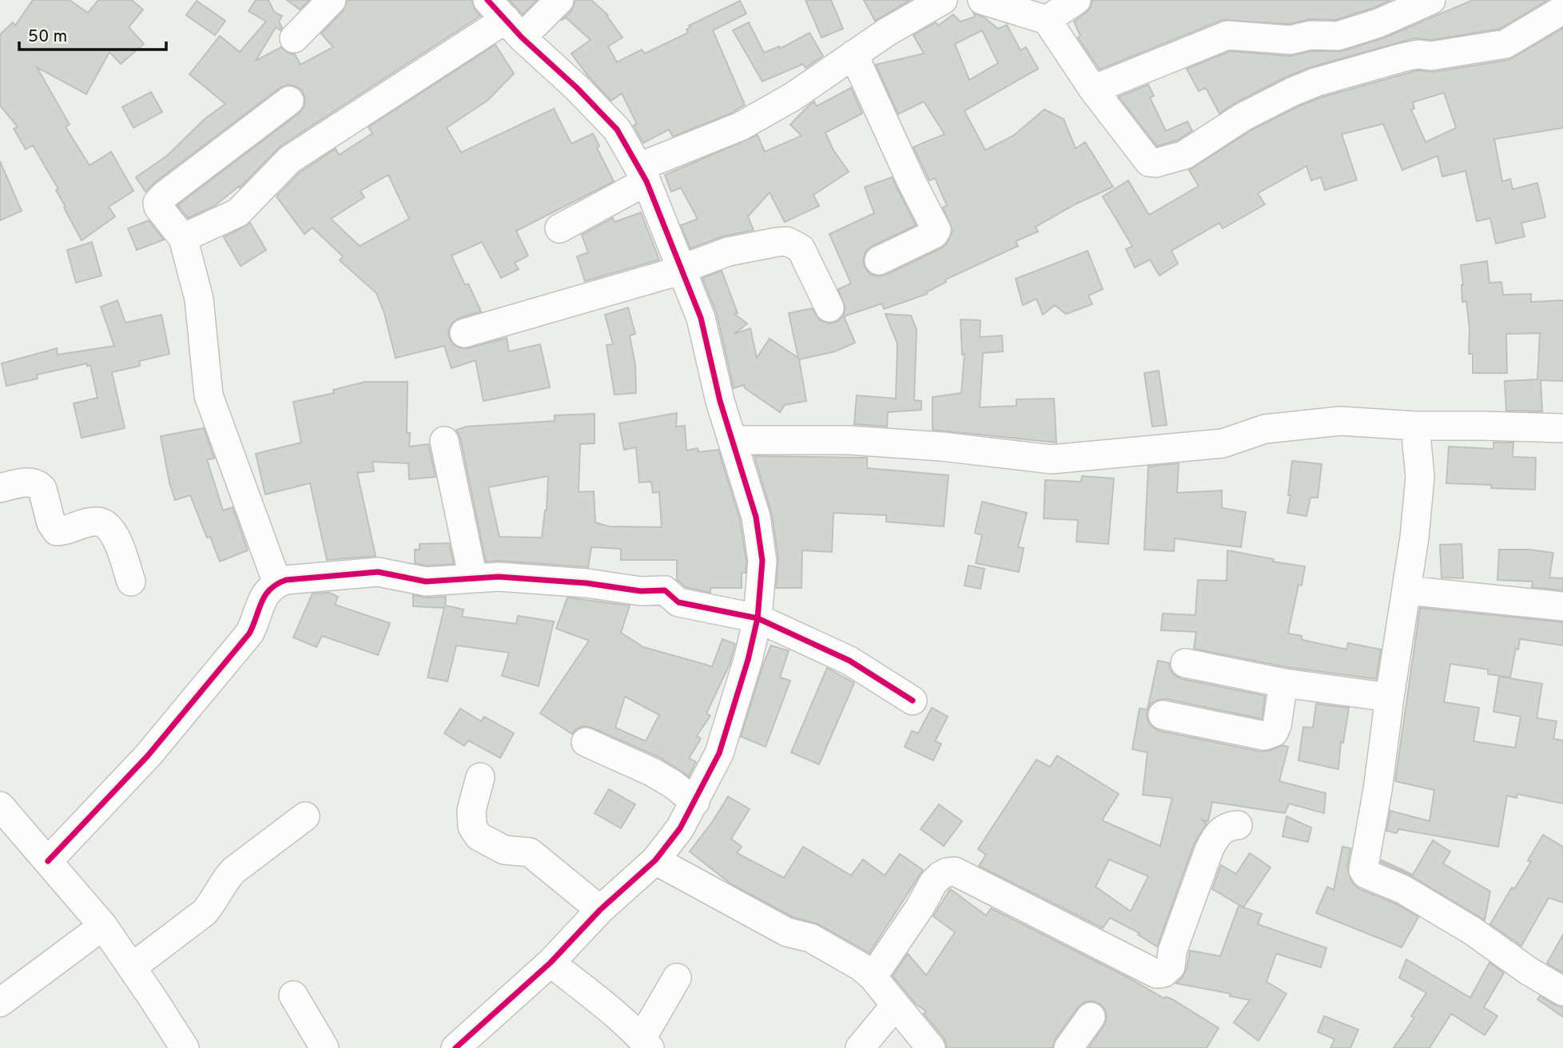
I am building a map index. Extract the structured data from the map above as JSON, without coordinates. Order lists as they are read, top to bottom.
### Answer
{
  "scale_bar": "50 m"
}
